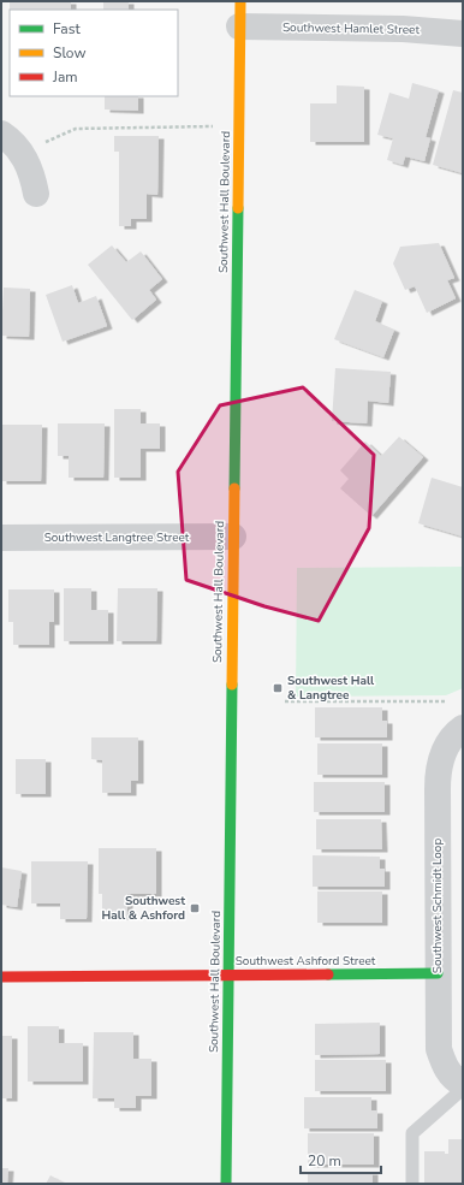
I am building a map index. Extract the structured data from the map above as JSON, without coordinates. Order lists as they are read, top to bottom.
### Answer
{
  "streets": {
    "main road": ["Southwest Hall Boulevard", "Southwest Ashford Street"],
    "street": ["Southwest Hamlet Street", "Southwest Langtree Street", "Southwest Schmidt Loop"]
  },
  "crossings": [
    ["Southwest Hamlet Street", "Southwest Hall Boulevard"],
    ["Southwest Hall Boulevard", "Southwest Langtree Street"],
    ["Southwest Hall Boulevard", "Southwest Ashford Street"],
    ["Southwest Schmidt Loop", "Southwest Ashford Street"]
  ],
  "places": {
    "transit": ["Southwest Hall & Langtree", "Southwest Hall & Ashford"]
  },
  "legend": ["Fast", "Slow", "Jam"],
  "scale_bar": "20 m"
}
